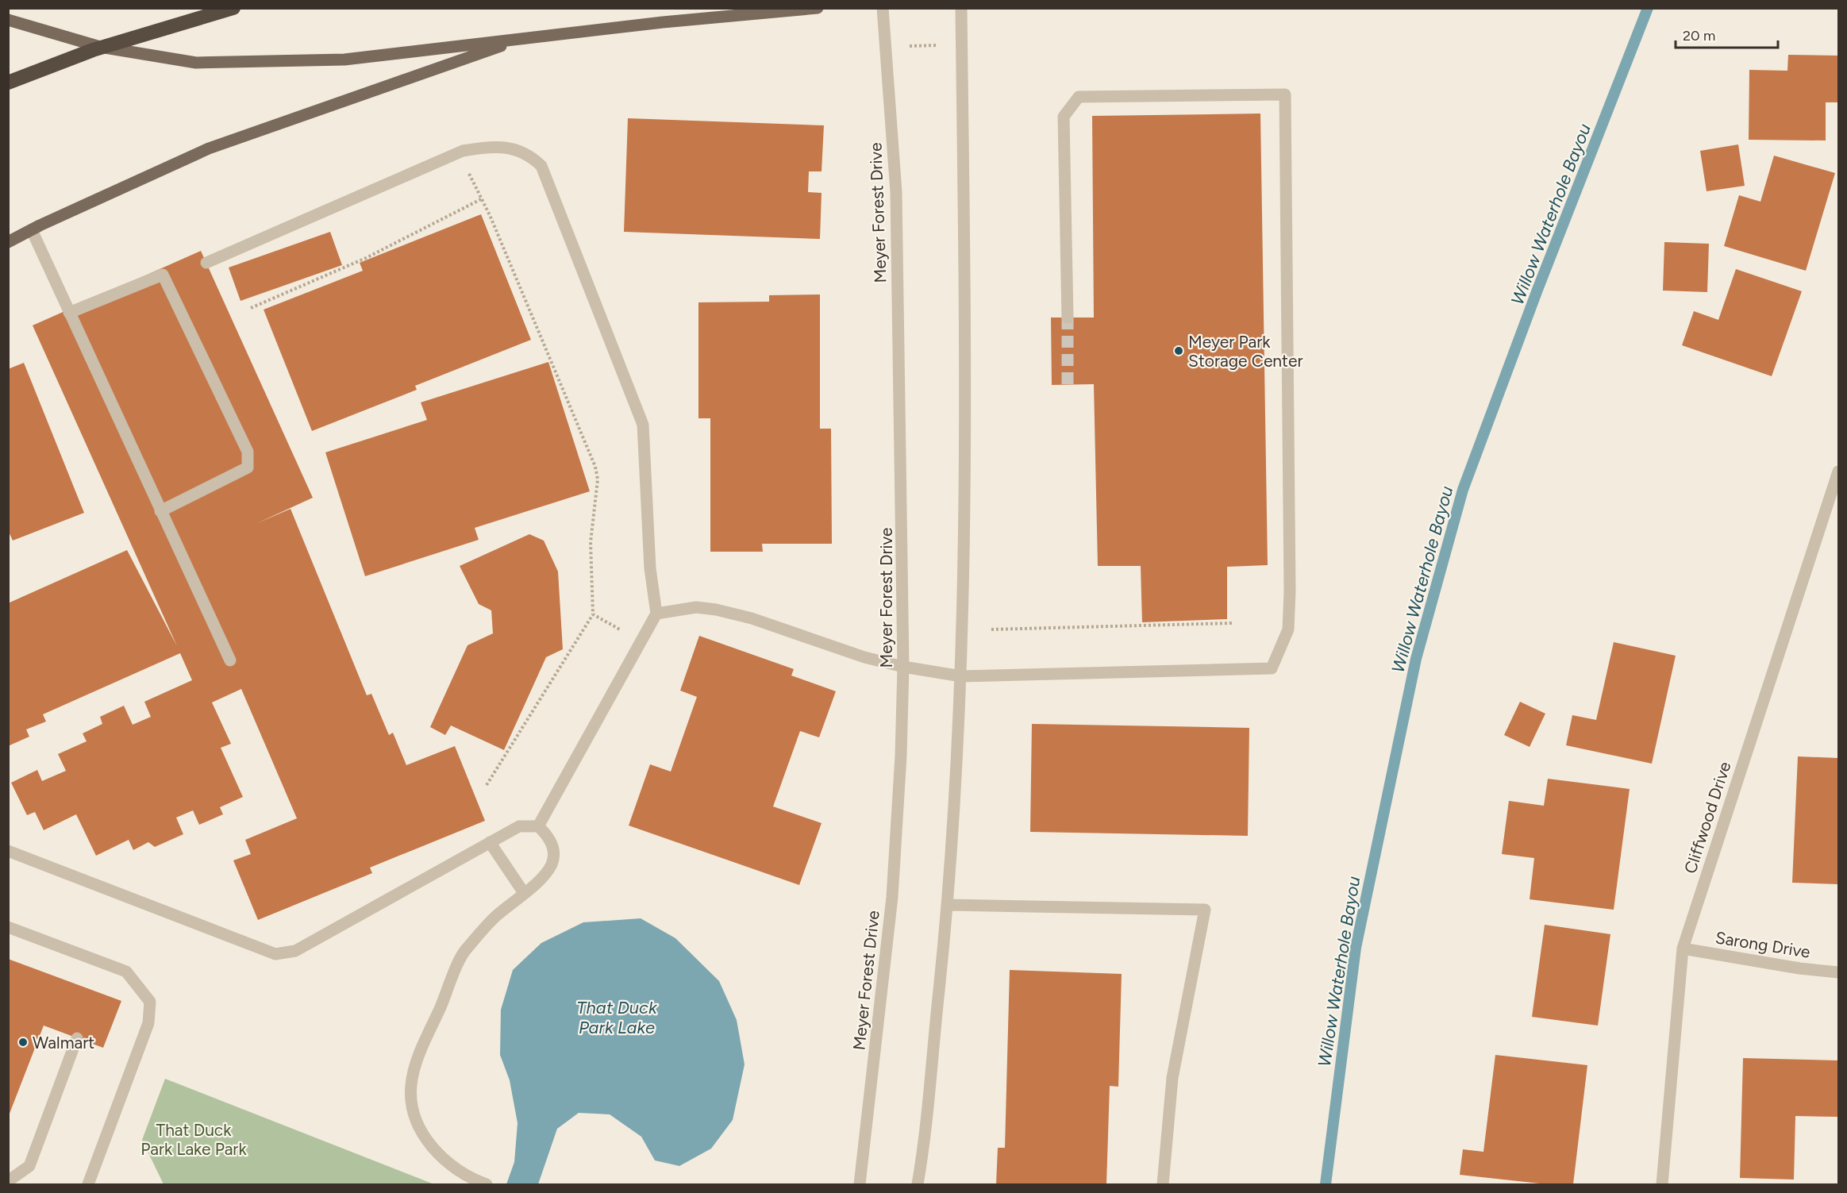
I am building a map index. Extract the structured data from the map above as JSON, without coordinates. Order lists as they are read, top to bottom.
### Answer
{
  "streets": {
    "street": ["Meyer Forest Drive", "Cliffwood Drive", "Sarong Drive"]
  },
  "crossings": [
    ["Cliffwood Drive", "Sarong Drive"]
  ],
  "water": ["Willow Waterhole Bayou", "That Duck Park Lake"],
  "parks": ["That Duck Park Lake Park"],
  "places": ["Meyer Park Storage Center", "Walmart"],
  "scale_bar": "20 m"
}
